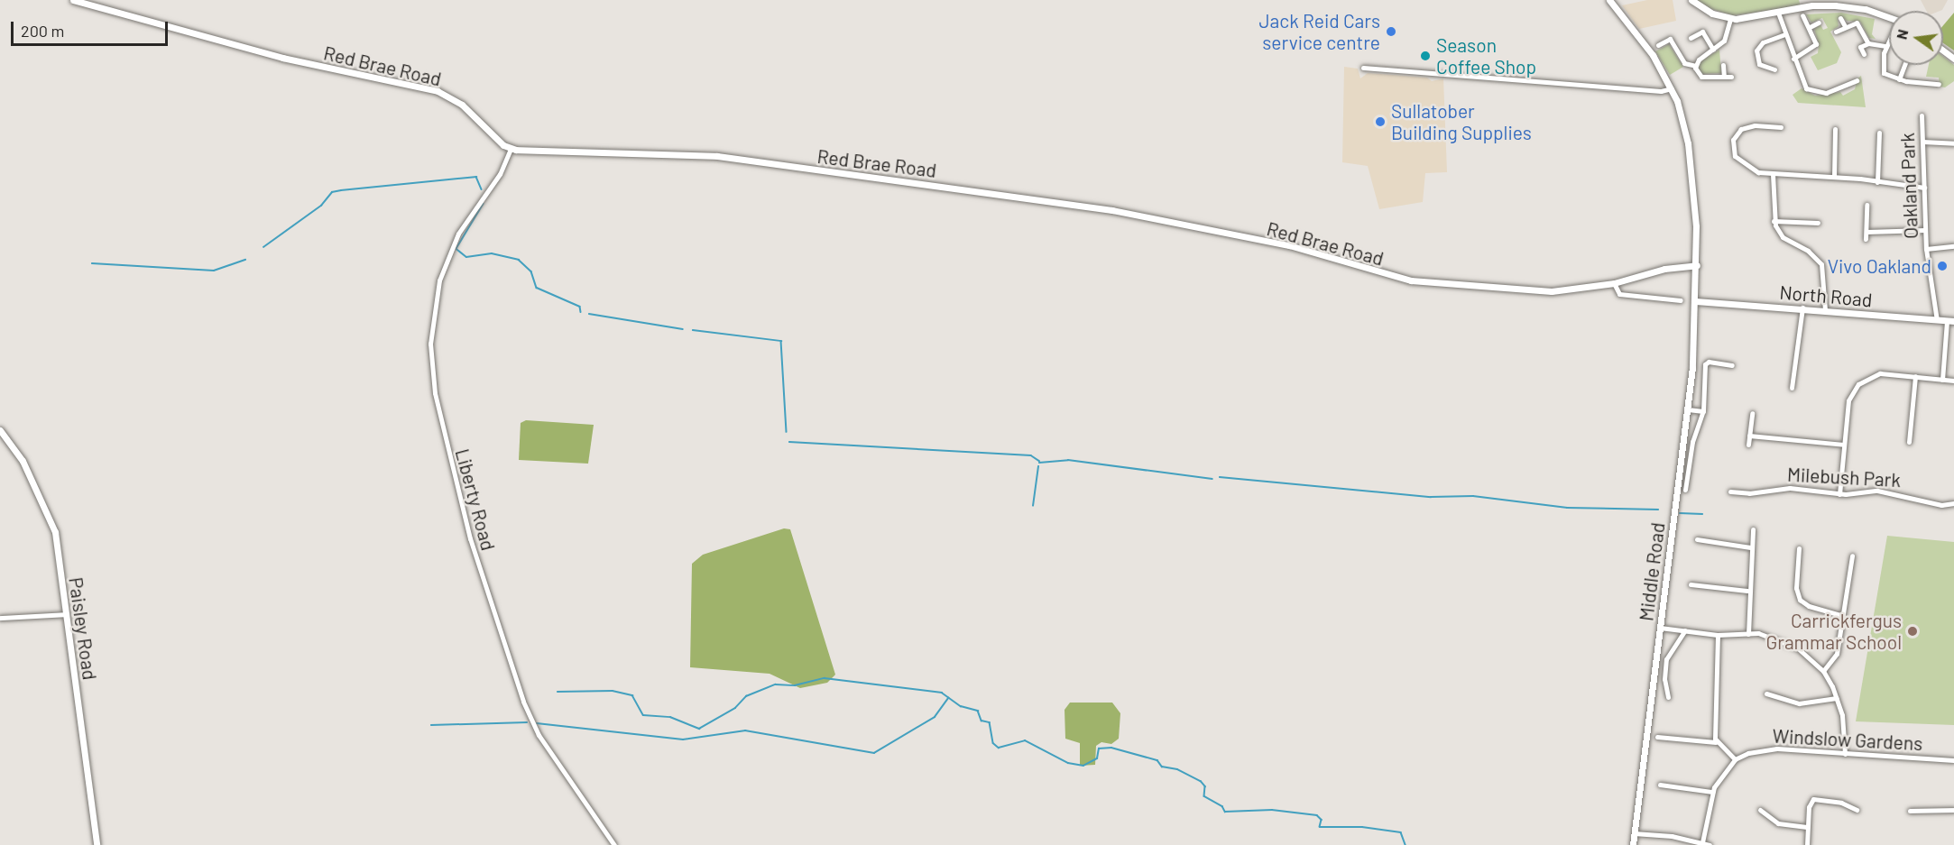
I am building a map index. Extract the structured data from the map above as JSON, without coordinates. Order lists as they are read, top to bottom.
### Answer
{
  "streets": {
    "street": [
      "Red Brae Road",
      "Oakland Park",
      "North Road",
      "Milebush Park",
      "Liberty Road",
      "Middle Road",
      "Paisley Road",
      "Windslow Gardens"
    ]
  },
  "crossings": [
    ["Red Brae Road", "Liberty Road"],
    ["Red Brae Road", "Middle Road"],
    ["Oakland Park", "North Road"],
    ["North Road", "Middle Road"]
  ],
  "places": [
    "Jack Reid Cars service centre",
    "Season Coffee Shop",
    "Sullatober Building Supplies",
    "Vivo Oakland",
    "Carrickfergus Grammar School"
  ],
  "scale_bar": "200 m",
  "north": "left"
}
